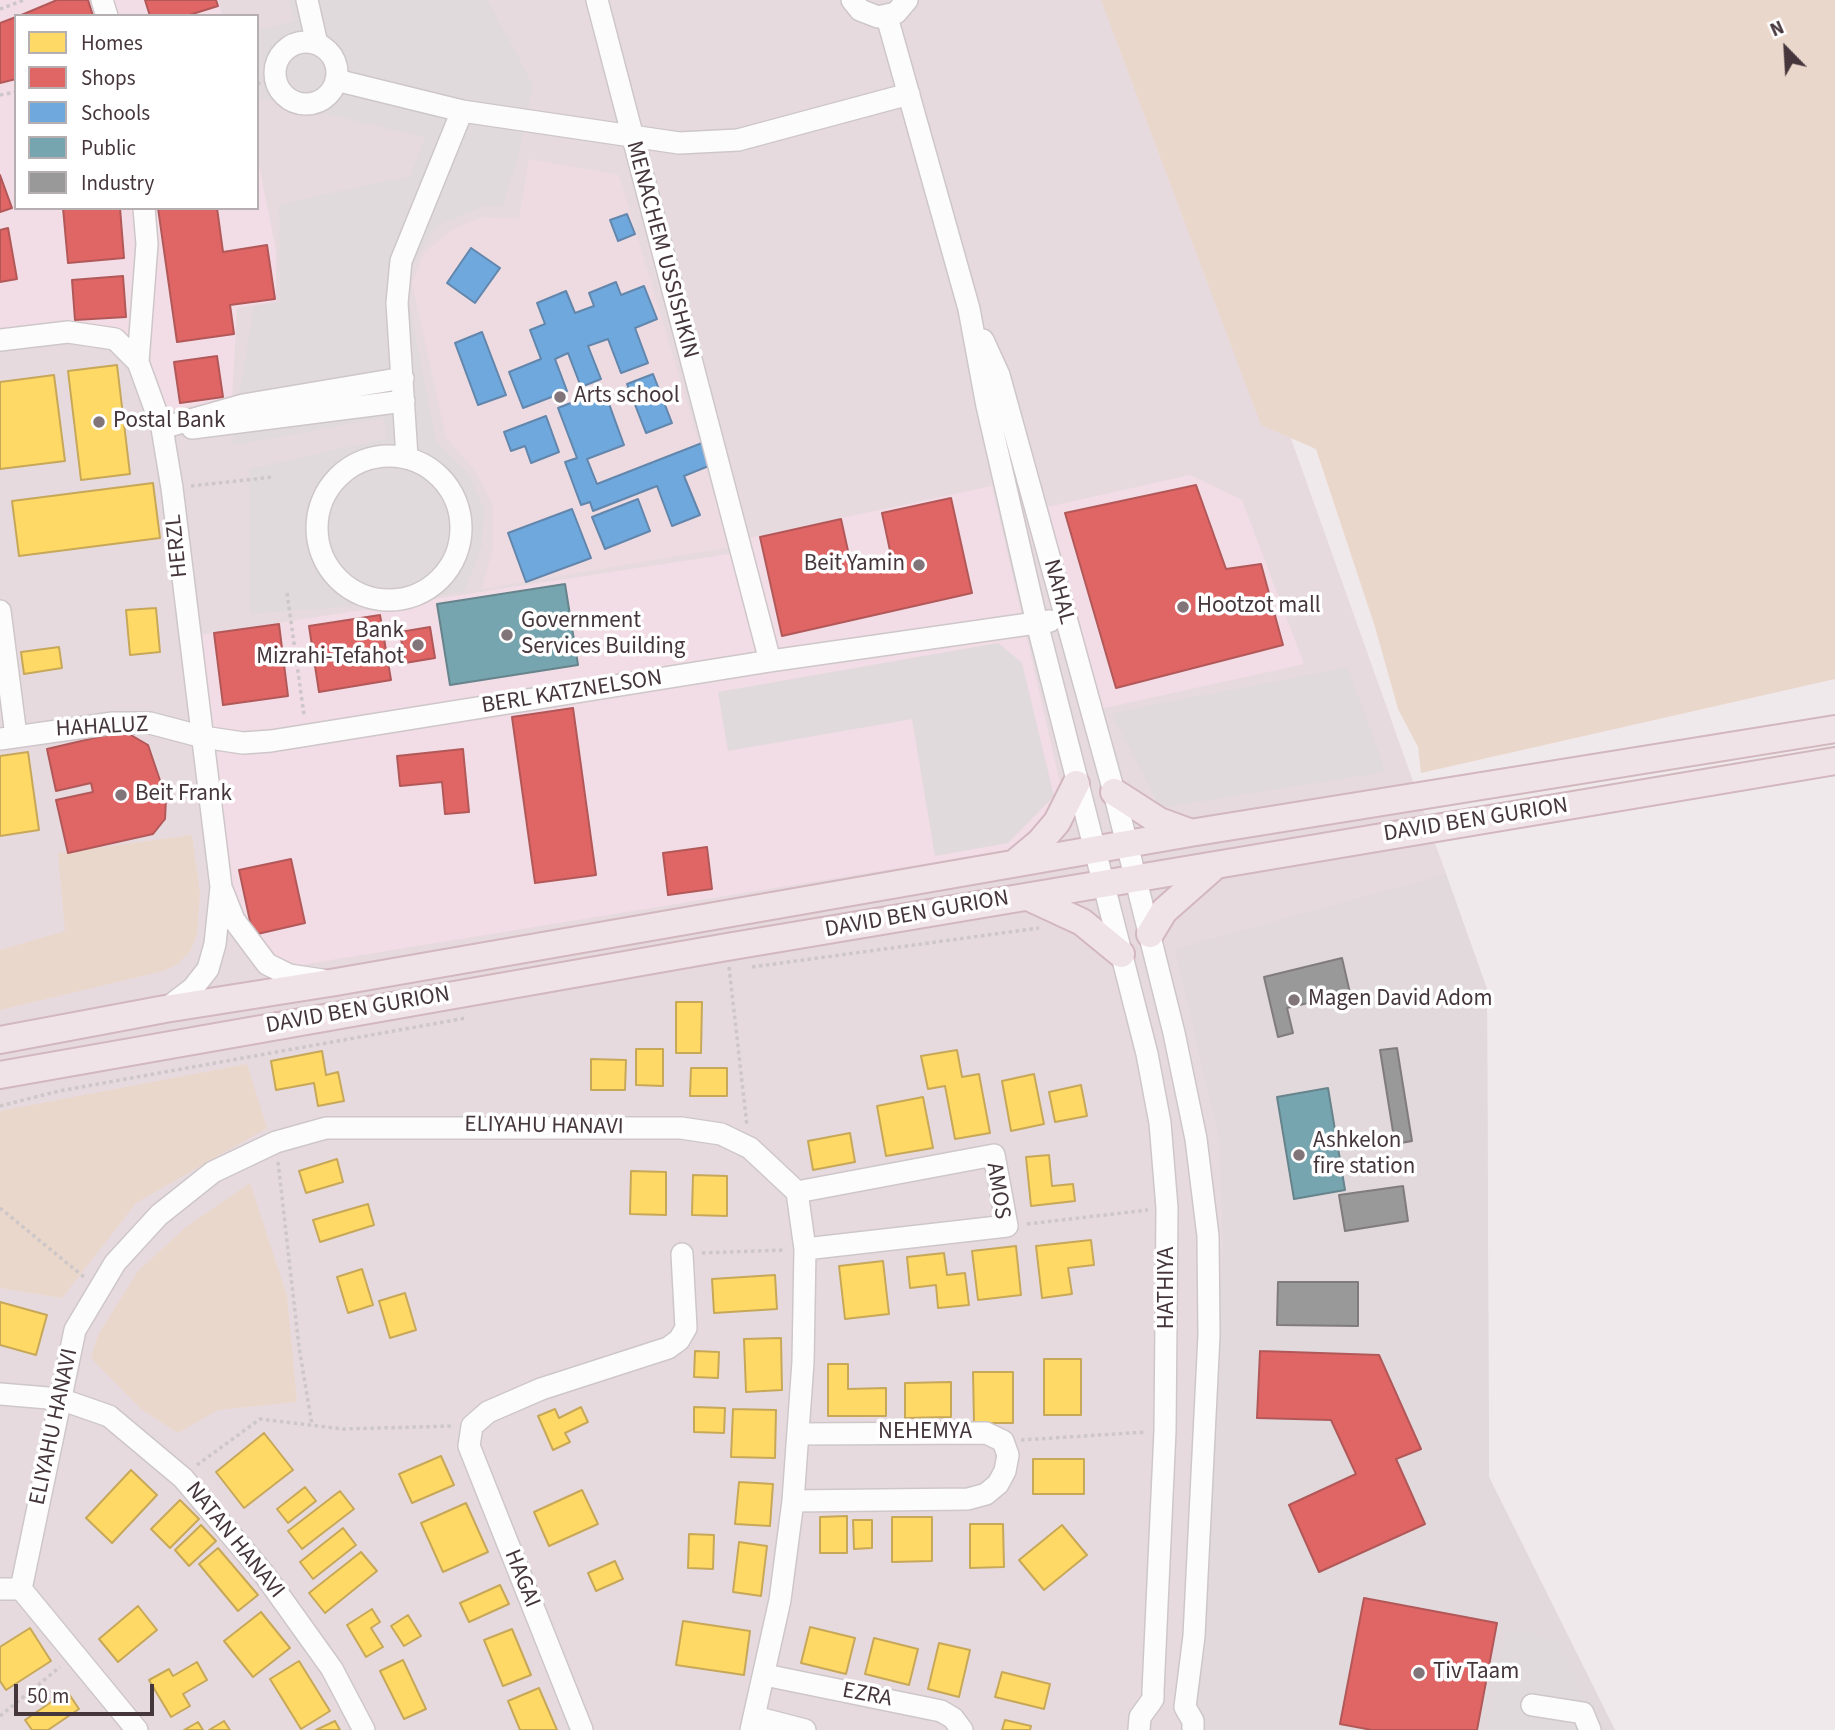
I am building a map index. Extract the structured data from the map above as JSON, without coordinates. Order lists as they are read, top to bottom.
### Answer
{
  "streets": {
    "main road": ["DAVID BEN GURION"],
    "street": [
      "MENACHEM USSISHKIN",
      "HERZL",
      "NAHAL",
      "BERL KATZNELSON",
      "HAHALUZ",
      "ELIYAHU HANAVI",
      "AMOS",
      "HATHIYA",
      "NEHEMYA",
      "NATAN HANAVI",
      "HAGAI",
      "EZRA"
    ]
  },
  "crossings": [
    ["MENACHEM USSISHKIN", "BERL KATZNELSON"],
    ["HERZL", "BERL KATZNELSON"],
    ["HERZL", "HAHALUZ"],
    ["HERZL", "DAVID BEN GURION"],
    ["NAHAL", "BERL KATZNELSON"],
    ["NAHAL", "DAVID BEN GURION"],
    ["NAHAL", "HATHIYA"],
    ["BERL KATZNELSON", "HAHALUZ"],
    ["DAVID BEN GURION", "HATHIYA"],
    ["ELIYAHU HANAVI", "AMOS"],
    ["ELIYAHU HANAVI", "NATAN HANAVI"]
  ],
  "places": [
    "Arts school",
    "Postal Bank",
    "Beit Yamin",
    "Hootzot mall",
    "Government Services Building",
    "Bank Mizrahi-Tefahot",
    "Beit Frank",
    "Magen David Adom",
    "Ashkelon fire station",
    "Tiv Taam"
  ],
  "legend": [
    "Homes",
    "Shops",
    "Schools",
    "Public",
    "Industry"
  ],
  "scale_bar": "50 m",
  "north": "top left"
}
